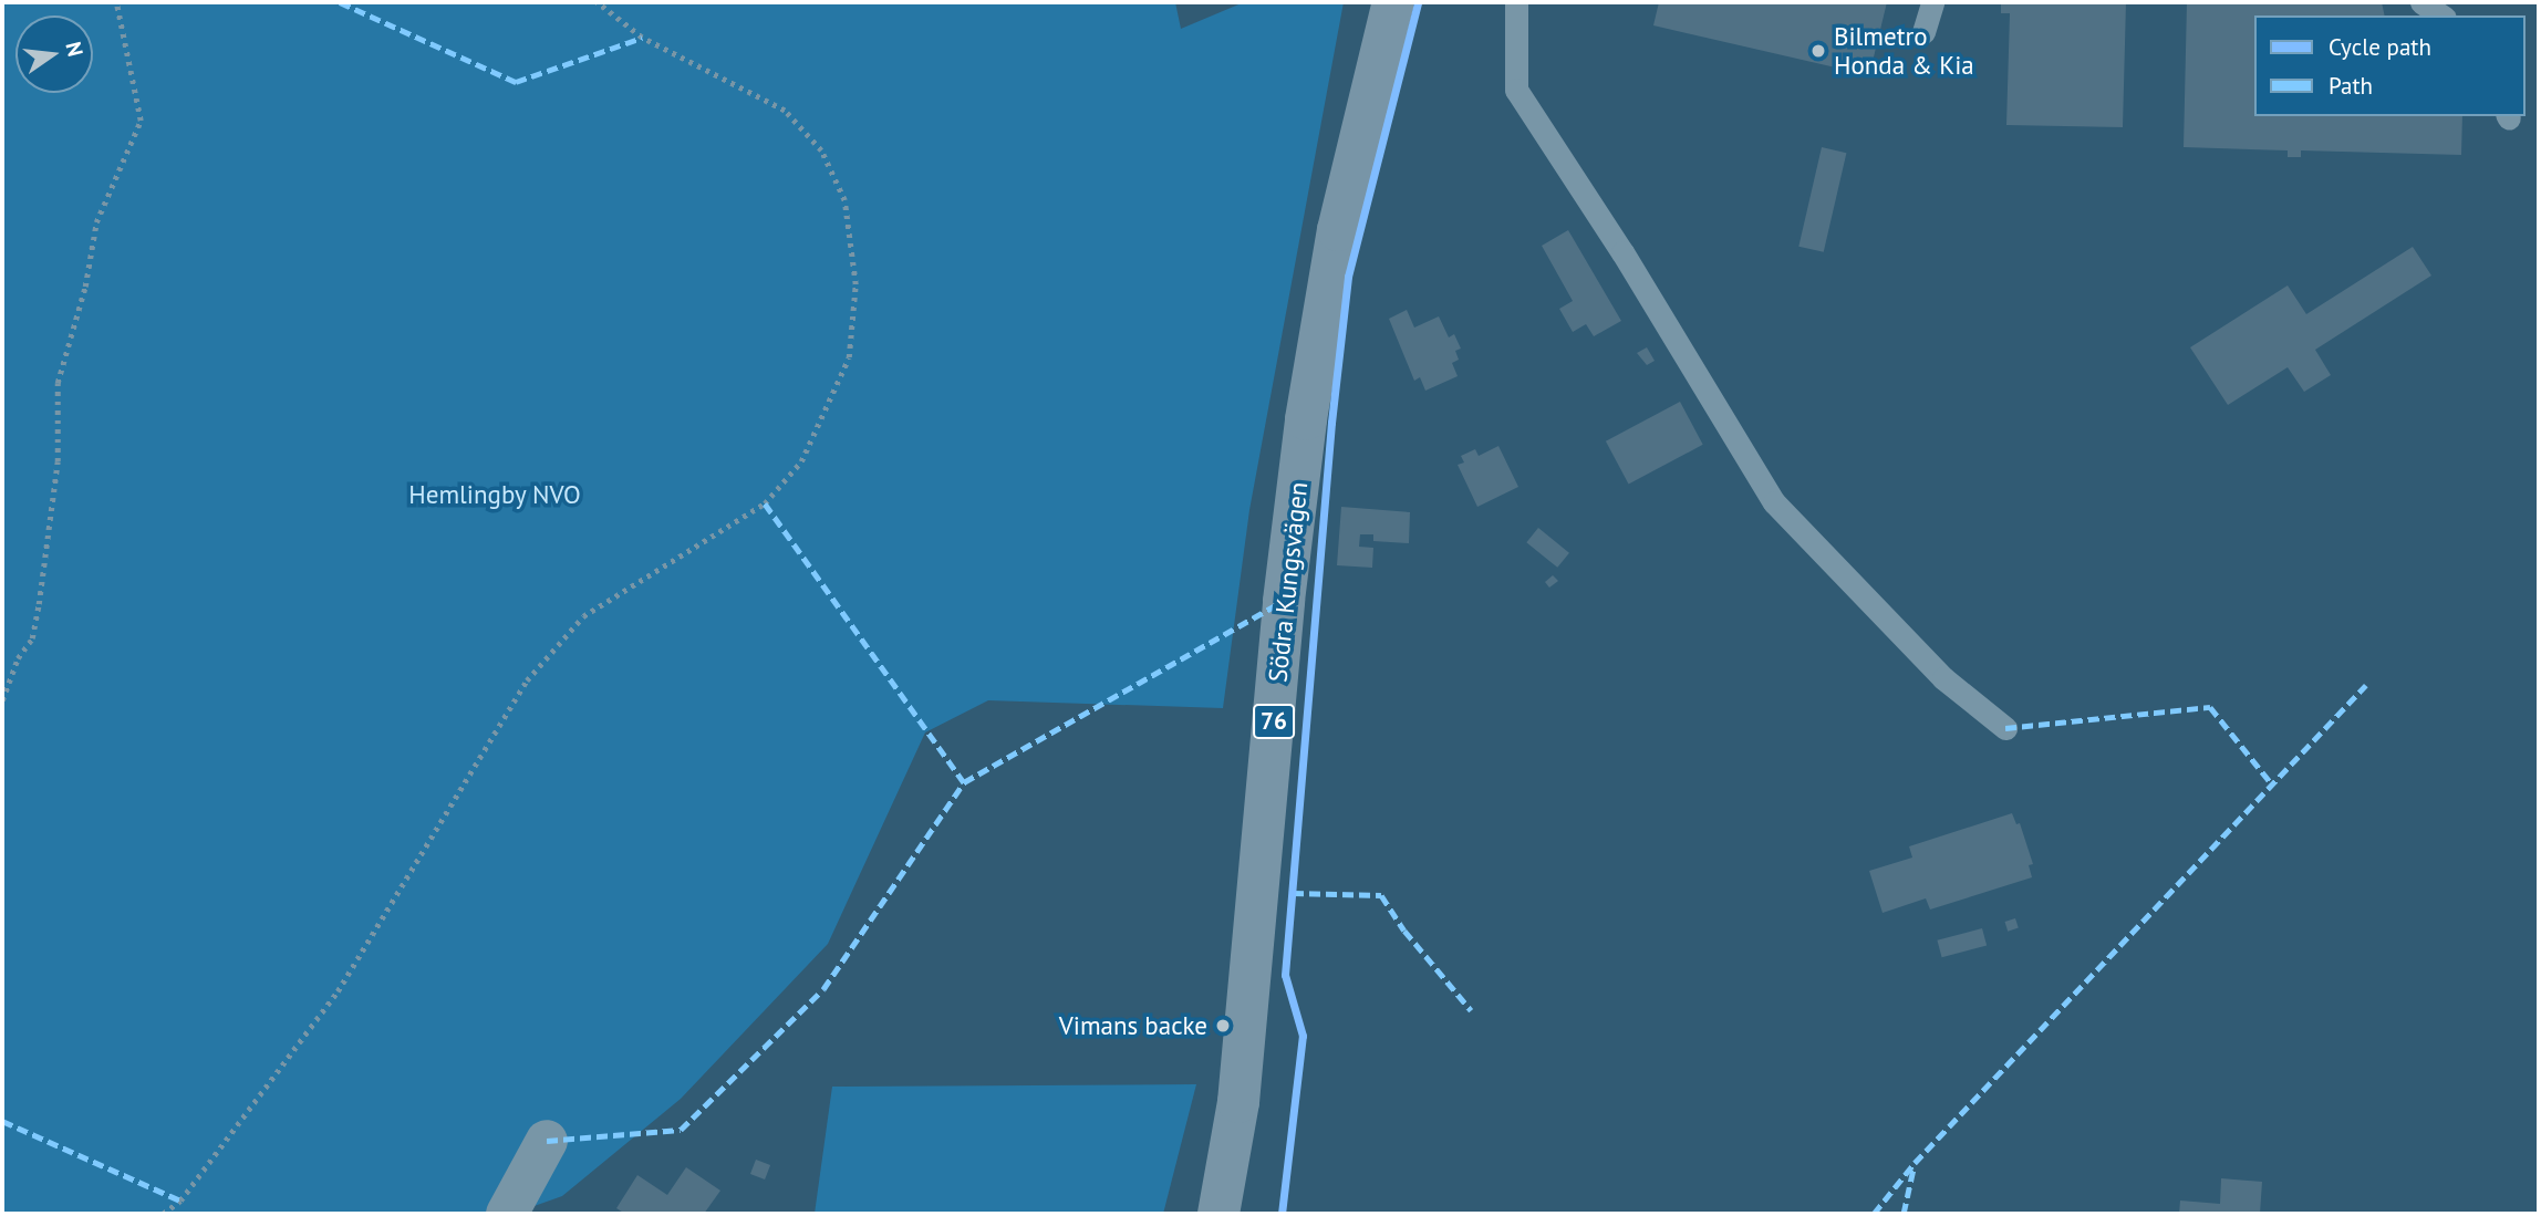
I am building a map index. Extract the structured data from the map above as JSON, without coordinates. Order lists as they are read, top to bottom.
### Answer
{
  "streets": {
    "main road": ["Södra Kungsvägen", "76"]
  },
  "parks": ["Hemlingby NVO"],
  "places": ["Bilmetro Honda & Kia", "Vimans backe"],
  "legend": ["Cycle path", "Path"],
  "north": "right"
}
